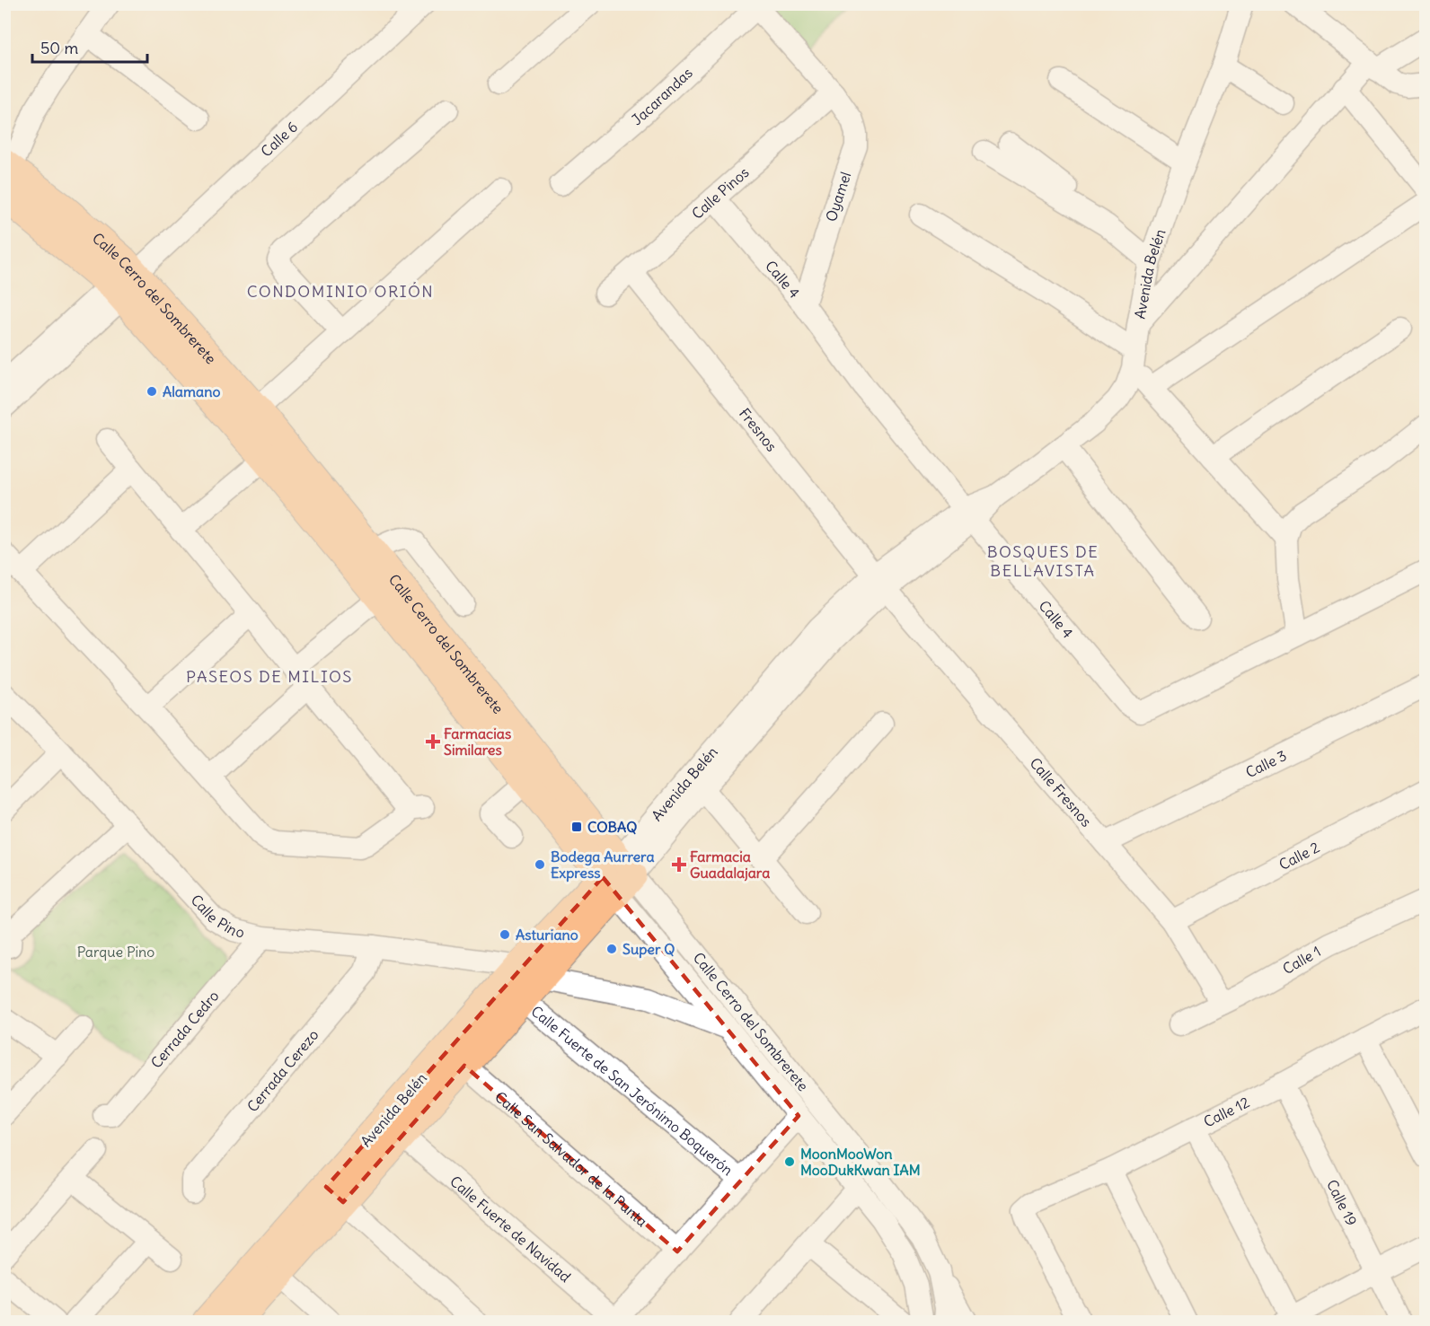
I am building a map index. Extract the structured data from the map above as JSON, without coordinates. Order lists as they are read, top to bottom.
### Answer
{
  "streets": {
    "main road": ["Avenida Belén", "Calle Cerro del Sombrerete"],
    "street": [
      "Jacarandas",
      "Calle 6",
      "Calle Pinos",
      "Oyamel",
      "Calle 4",
      "Fresnos",
      "Calle 3",
      "Calle Fresnos",
      "Calle 2",
      "Calle Pino",
      "Calle 1",
      "Cerrada Cedro",
      "Cerrada Cerezo",
      "Calle Fuerte de San Jerónimo Boquerón",
      "Calle 12",
      "Calle San Salvador de la Punta",
      "Calle 19",
      "Calle Fuerte de Navidad"
    ]
  },
  "crossings": [
    ["Jacarandas", "Oyamel"],
    ["Calle 6", "Calle Cerro del Sombrerete"],
    ["Calle Pinos", "Oyamel"],
    ["Calle Pinos", "Calle 4"],
    ["Calle Pinos", "Fresnos"],
    ["Oyamel", "Calle 4"],
    ["Avenida Belén", "Calle 4"],
    ["Avenida Belén", "Calle Cerro del Sombrerete"],
    ["Avenida Belén", "Fresnos"],
    ["Avenida Belén", "Calle Fresnos"],
    ["Avenida Belén", "Calle Pino"],
    ["Avenida Belén", "Calle Fuerte de San Jerónimo Boquerón"],
    ["Avenida Belén", "Calle San Salvador de la Punta"],
    ["Avenida Belén", "Calle Fuerte de Navidad"],
    ["Calle Cerro del Sombrerete", "Calle Pino"],
    ["Fresnos", "Calle Fresnos"],
    ["Calle 3", "Calle Fresnos"],
    ["Calle Fresnos", "Calle 2"],
    ["Calle Fresnos", "Calle 1"],
    ["Calle Pino", "Cerrada Cedro"],
    ["Calle Pino", "Cerrada Cerezo"],
    ["Calle 12", "Calle 19"]
  ],
  "districts": ["CONDOMINIO ORIÓN", "BOSQUES DE BELLAVISTA", "PASEOS DE MILIOS"],
  "parks": ["Parque Pino"],
  "places": {
    "other": [
      "Alamano",
      "Bodega Aurrera Express",
      "Asturiano",
      "Super Q",
      "MoonMooWon MooDukKwan IAM"
    ],
    "health": ["Farmacias Similares", "Farmacia Guadalajara"],
    "transit": ["COBAQ"]
  },
  "scale_bar": "50 m"
}
